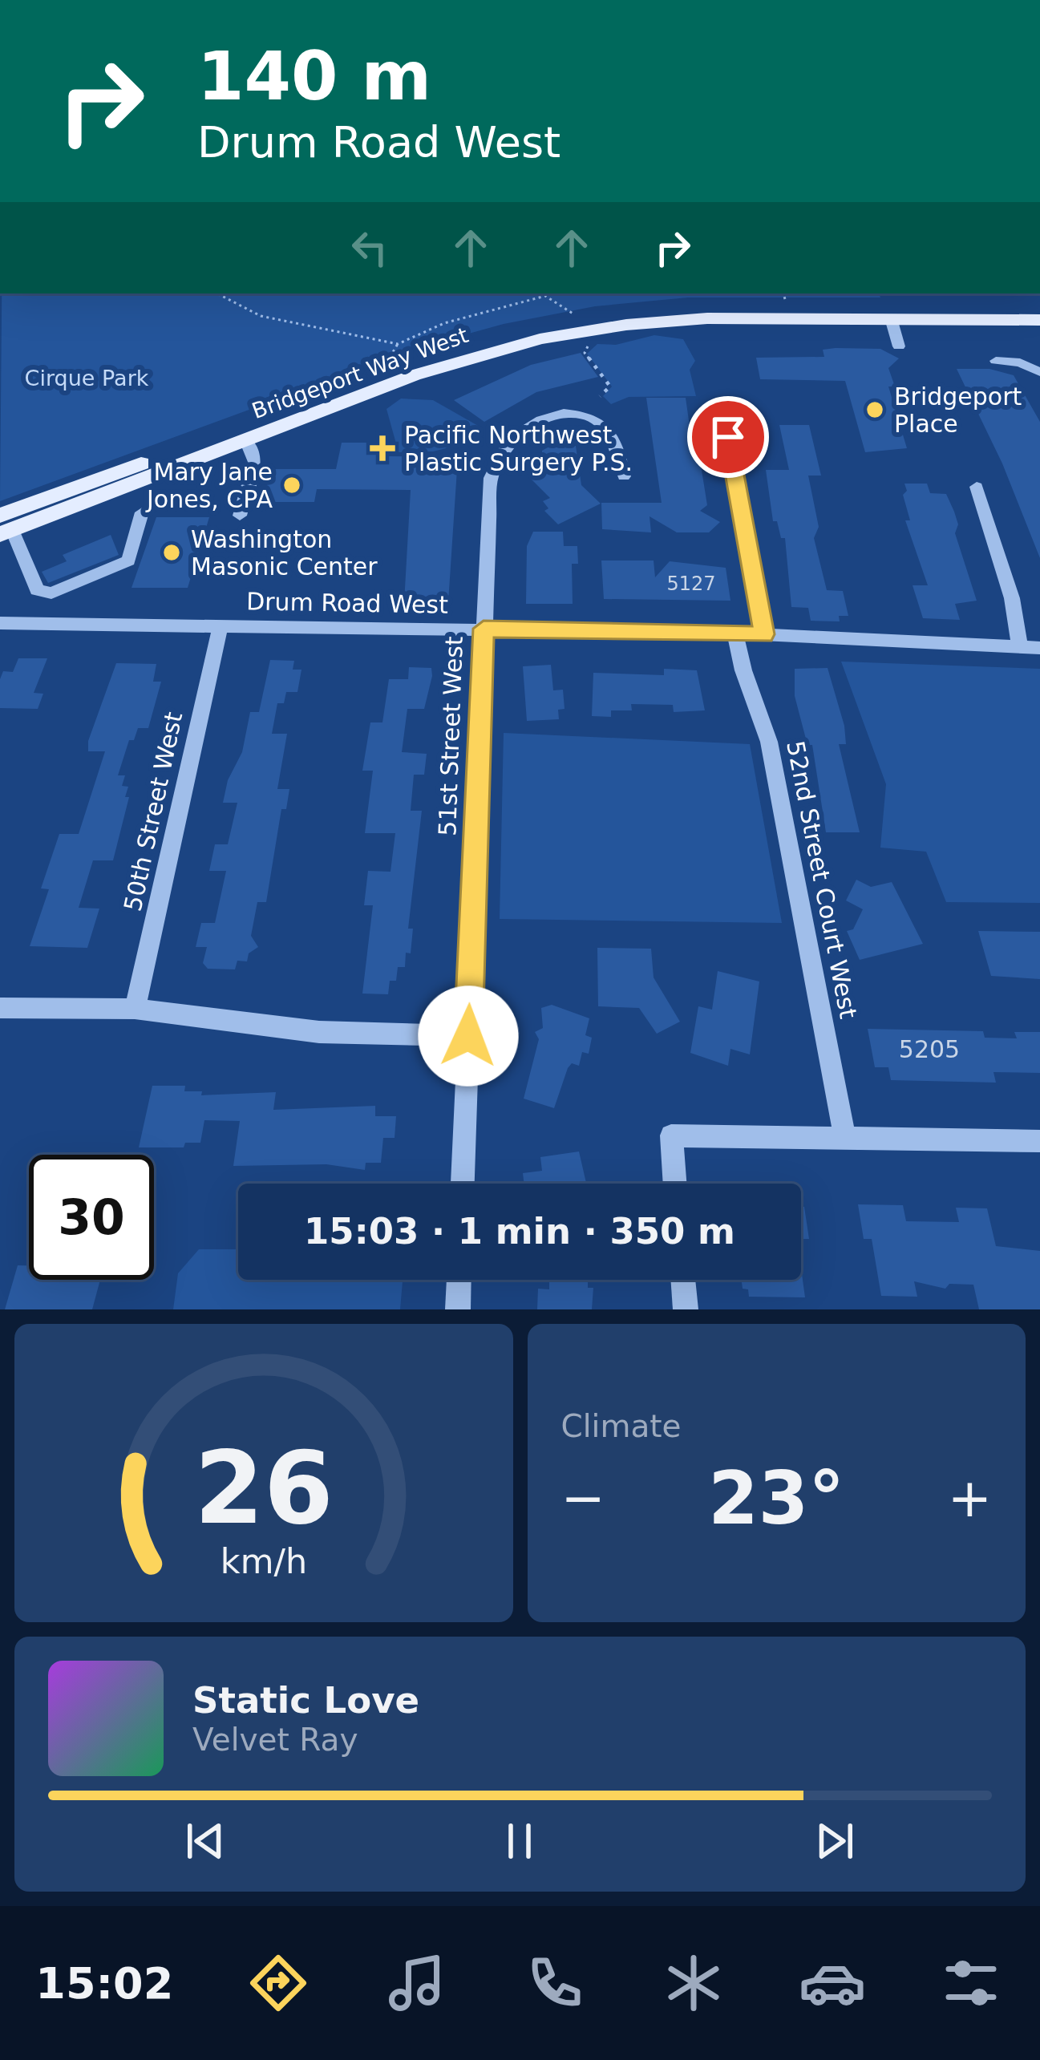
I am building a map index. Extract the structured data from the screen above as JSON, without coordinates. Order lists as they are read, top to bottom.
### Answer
{
  "streets": {
    "main road": ["Bridgeport Way West"],
    "street": [
      "Drum Road West",
      "51st Street West",
      "50th Street West",
      "52nd Street Court West"
    ]
  },
  "crossings": [
    ["Drum Road West", "51st Street West"],
    ["Drum Road West", "50th Street West"],
    ["Drum Road West", "52nd Street Court West"]
  ],
  "parks": ["Cirque Park"],
  "places": {
    "other": ["Bridgeport Place", "Mary Jane Jones, CPA", "Washington Masonic Center"],
    "health": ["Pacific Northwest Plastic Surgery P.S."]
  },
  "house_numbers": ["5127", "5205"],
  "page": {
    "turn": ["140 m", "Drum Road West"],
    "limit": "30",
    "trip": "15:03 · 1 min · 350 m",
    "tile": "Climate",
    "heat": ["−", "23°", "+"],
    "song": ["Static Love", "Velvet Ray"],
    "tabs": "15:02",
    "gauge": ["26", "km/h"]
  }
}
